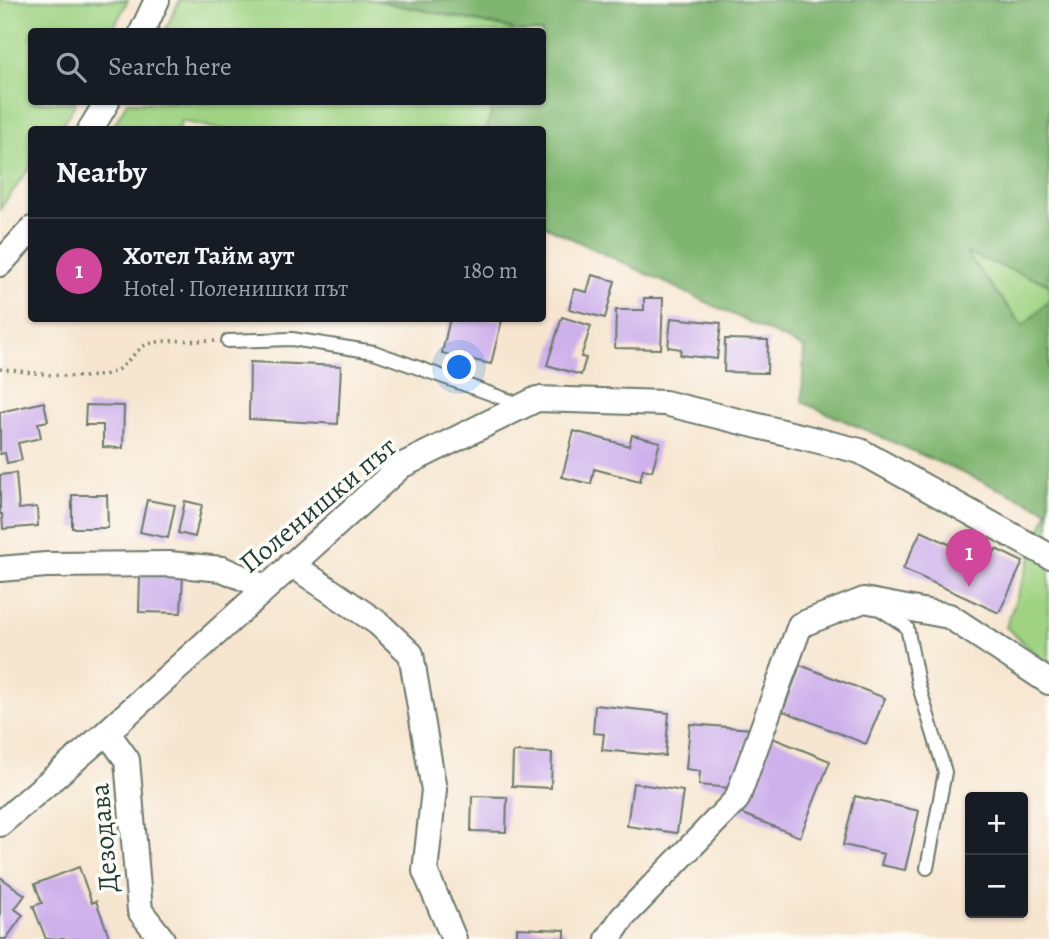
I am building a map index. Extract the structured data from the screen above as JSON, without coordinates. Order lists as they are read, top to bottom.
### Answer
{
  "streets": {
    "street": ["Поленишки път", "Дезодава"]
  },
  "crossings": [
    ["Поленишки път", "Дезодава"]
  ],
  "page": {
    "search": "Search here",
    "heading": "Nearby",
    "list": [
      {
        "mark": "1",
        "name": "Хотел Тайм аут",
        "note": "Hotel · Поленишки път",
        "value": "180 m"
      }
    ],
    "pins": "1",
    "map_buttons": ["+", "−"]
  }
}
